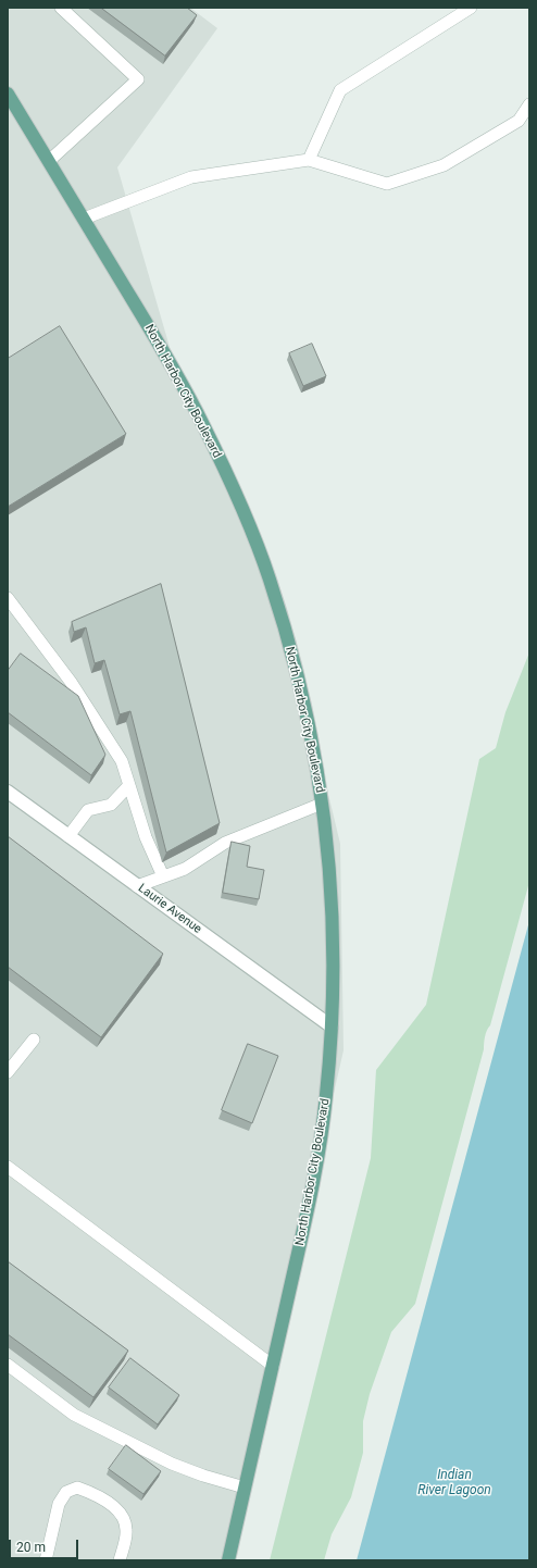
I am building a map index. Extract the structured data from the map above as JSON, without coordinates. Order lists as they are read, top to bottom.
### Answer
{
  "streets": {
    "main road": ["North Harbor City Boulevard"],
    "street": ["Laurie Avenue"]
  },
  "crossings": [
    ["North Harbor City Boulevard", "Laurie Avenue"]
  ],
  "water": ["Indian River Lagoon"],
  "scale_bar": "20 m"
}
